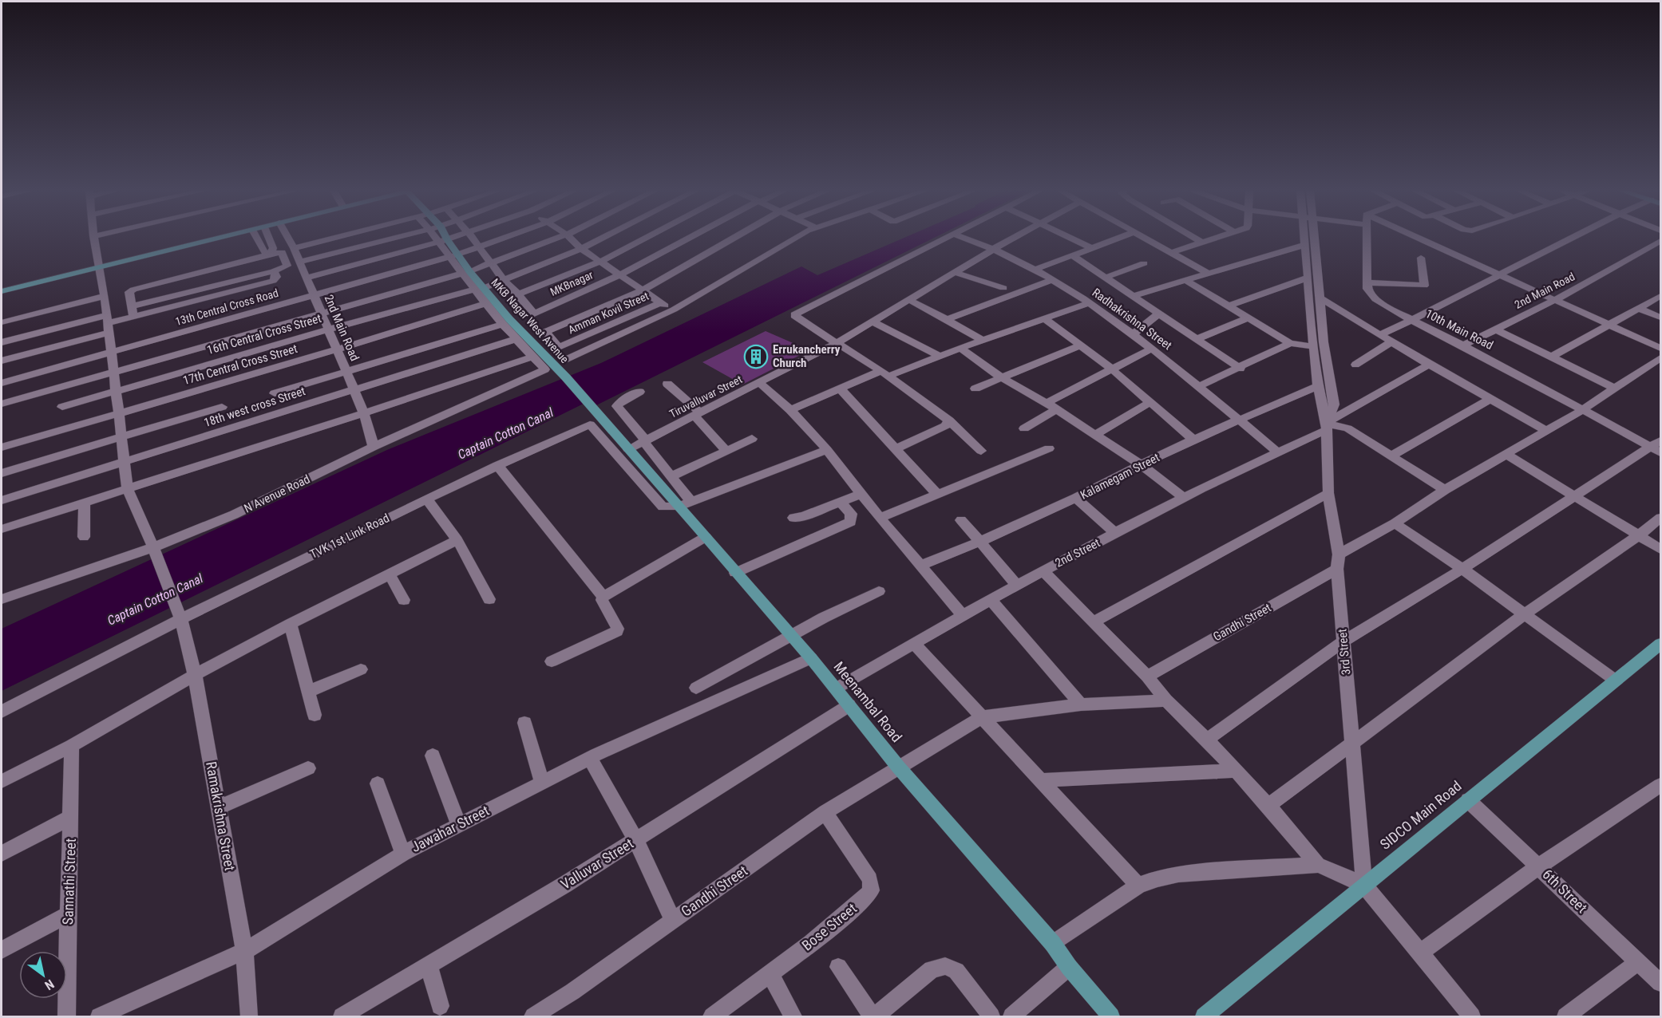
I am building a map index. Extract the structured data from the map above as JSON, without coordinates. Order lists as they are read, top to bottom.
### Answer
{
  "streets": {
    "main road": ["MKB Nagar West Avenue", "Meenambal Road", "SIDCO Main Road"],
    "street": [
      "MKBnagar",
      "2nd Main Road",
      "13th Central Cross Road",
      "Amman Kovil Street",
      "Radhakrishna Street",
      "10th Main Road",
      "16th Central Cross Street",
      "17th Central Cross Street",
      "Tiruvalluvar Street",
      "18th west cross Street",
      "Kalamegam Street",
      "N Avenue Road",
      "TVK 1st Link Road",
      "2nd Street",
      "Gandhi Street",
      "3rd Street",
      "Ramakrishna Street",
      "Jawahar Street",
      "Valluvar Street",
      "Sannathi Street",
      "6th Street",
      "Bose Street"
    ]
  },
  "crossings": [
    ["2nd Main Road", "13th Central Cross Road"],
    ["2nd Main Road", "10th Main Road"],
    ["2nd Main Road", "16th Central Cross Street"],
    ["2nd Main Road", "17th Central Cross Street"],
    ["2nd Main Road", "18th west cross Street"],
    ["2nd Main Road", "N Avenue Road"],
    ["13th Central Cross Road", "Ramakrishna Street"],
    ["Radhakrishna Street", "Tiruvalluvar Street"],
    ["Radhakrishna Street", "Kalamegam Street"],
    ["Radhakrishna Street", "2nd Street"],
    ["MKB Nagar West Avenue", "16th Central Cross Street"],
    ["MKB Nagar West Avenue", "17th Central Cross Street"],
    ["MKB Nagar West Avenue", "Meenambal Road"],
    ["16th Central Cross Street", "17th Central Cross Street"],
    ["16th Central Cross Street", "Ramakrishna Street"],
    ["17th Central Cross Street", "Ramakrishna Street"],
    ["Tiruvalluvar Street", "Meenambal Road"],
    ["18th west cross Street", "Ramakrishna Street"],
    ["Kalamegam Street", "3rd Street"],
    ["N Avenue Road", "Ramakrishna Street"],
    ["TVK 1st Link Road", "Meenambal Road"],
    ["TVK 1st Link Road", "Ramakrishna Street"],
    ["2nd Street", "3rd Street"],
    ["2nd Street", "Meenambal Road"],
    ["Gandhi Street", "3rd Street"],
    ["Gandhi Street", "Meenambal Road"],
    ["Gandhi Street", "Bose Street"],
    ["3rd Street", "SIDCO Main Road"],
    ["Meenambal Road", "Jawahar Street"],
    ["Meenambal Road", "Valluvar Street"],
    ["SIDCO Main Road", "6th Street"],
    ["Ramakrishna Street", "Jawahar Street"]
  ],
  "water": ["Captain Cotton Canal"],
  "places": {
    "building": ["Errukancherry Church"]
  },
  "north": "bottom right"
}
